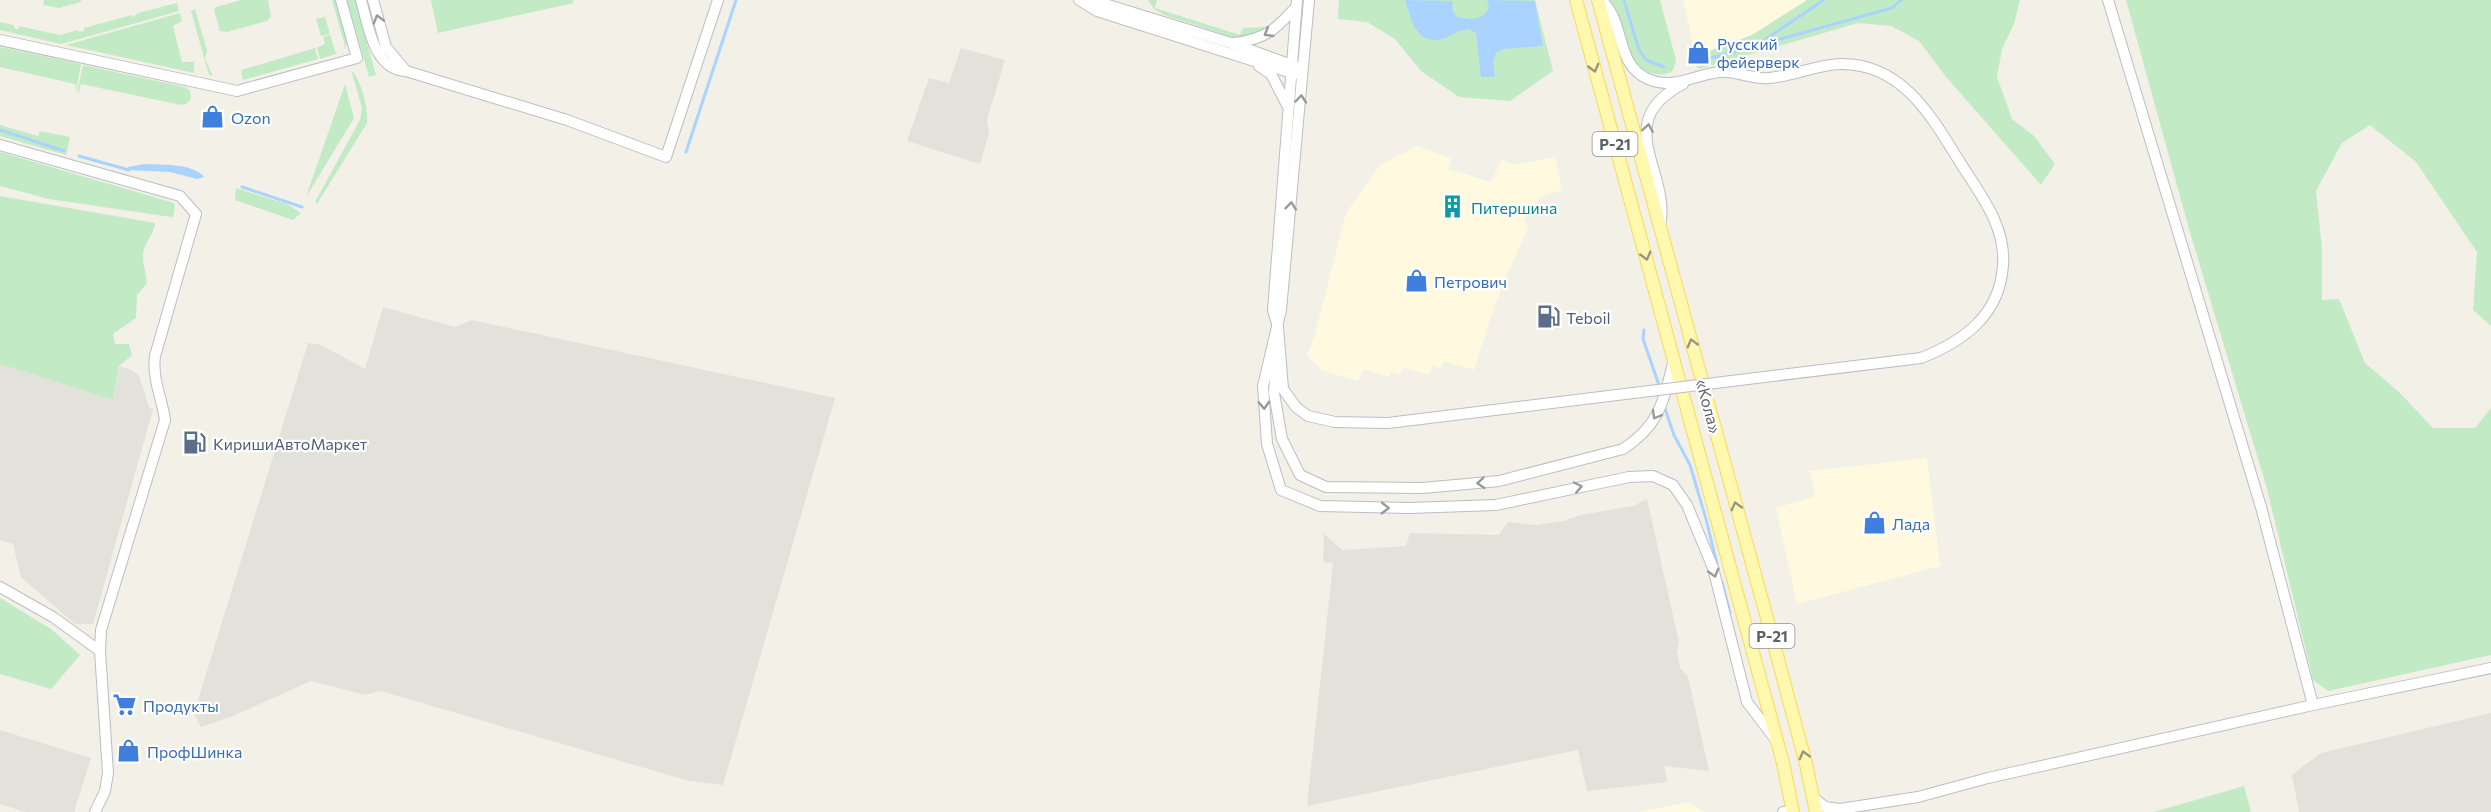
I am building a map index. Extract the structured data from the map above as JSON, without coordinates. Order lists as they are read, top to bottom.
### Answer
{
  "streets": {
    "main road": ["Р-21", "«Кола»"]
  },
  "places": {
    "shop": [
      "Русский фейерверк",
      "Ozon",
      "Петрович",
      "Лада",
      "ПрофШинка"
    ],
    "building": ["Питершина"],
    "fuel station": ["Teboil", "КиришиАвтоМаркет"],
    "supermarket": ["Продукты"]
  }
}
